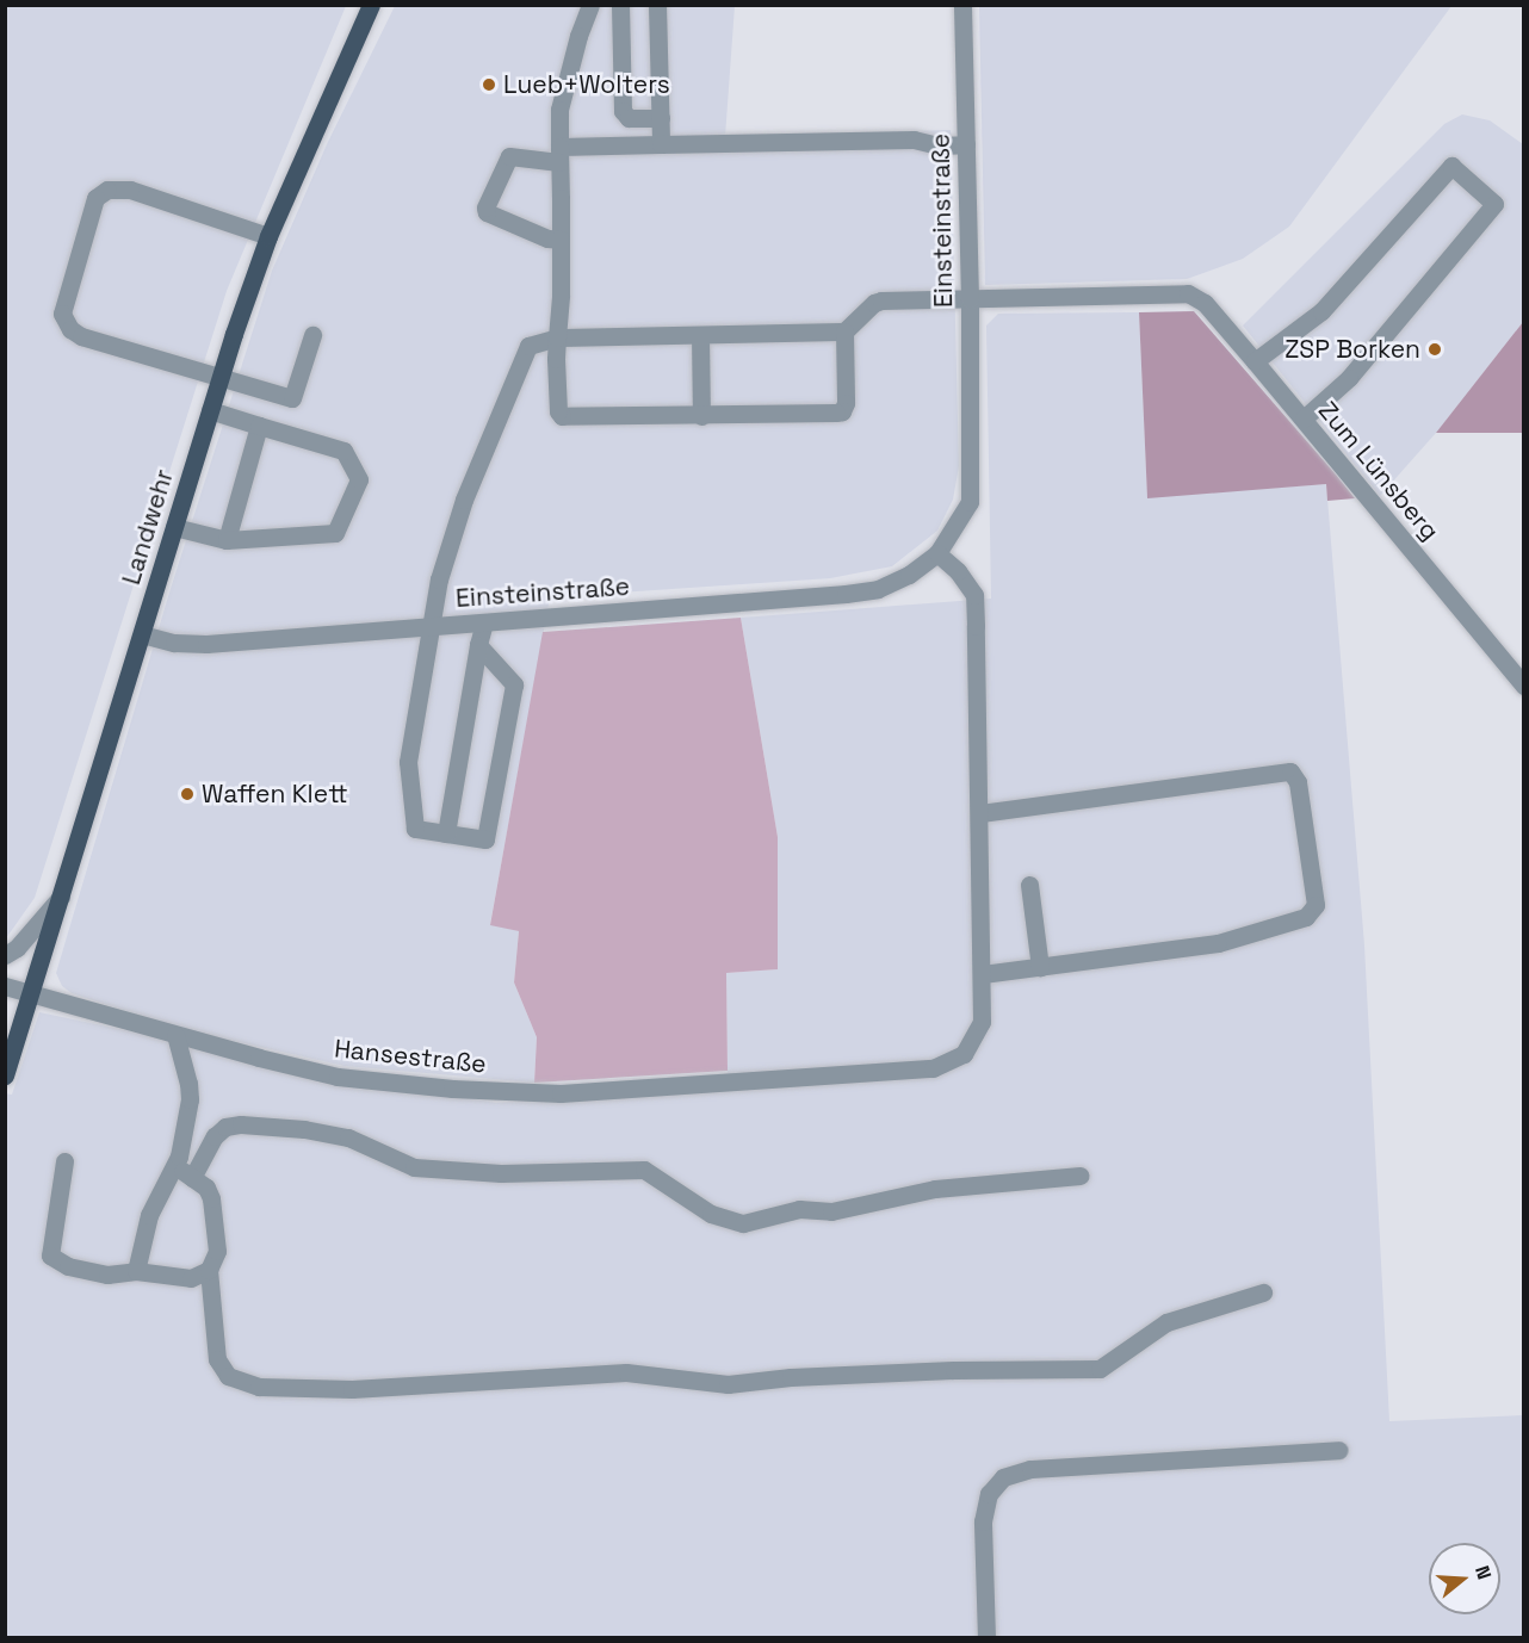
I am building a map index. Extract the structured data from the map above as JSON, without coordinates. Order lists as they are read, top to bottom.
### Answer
{
  "streets": {
    "main road": ["Landwehr"],
    "street": ["Einsteinstraße", "Zum Lünsberg", "Hansestraße"]
  },
  "crossings": [
    ["Einsteinstraße", "Zum Lünsberg"],
    ["Einsteinstraße", "Landwehr"],
    ["Landwehr", "Hansestraße"]
  ],
  "places": ["Lueb+Wolters", "ZSP Borken", "Waffen Klett"],
  "north": "right"
}
